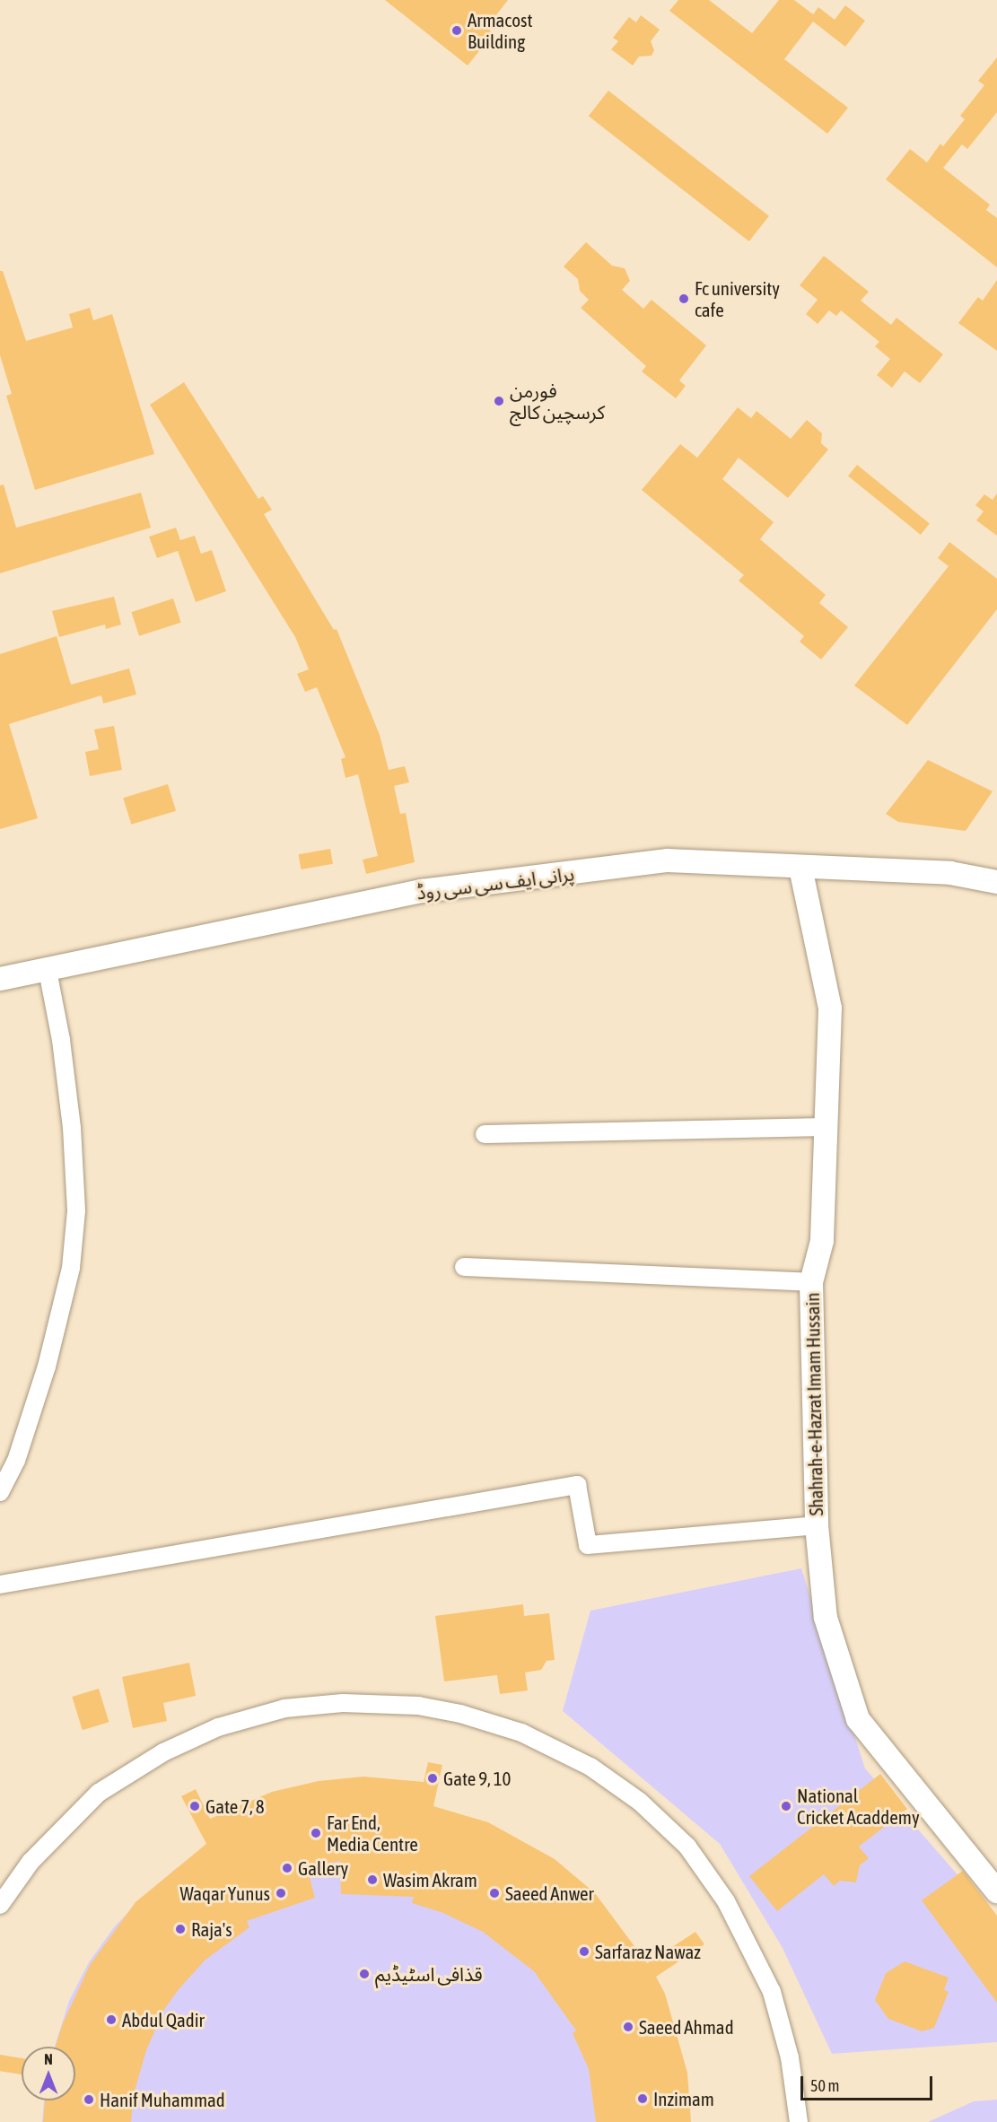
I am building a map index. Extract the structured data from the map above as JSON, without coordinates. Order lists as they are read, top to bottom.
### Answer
{
  "streets": {
    "street": ["پرانی ایف سی سی روڈ", "Shahrah-e-Hazrat Imam Hussain"]
  },
  "crossings": [
    ["پرانی ایف سی سی روڈ", "Shahrah-e-Hazrat Imam Hussain"]
  ],
  "places": [
    "Armacost Building",
    "Fc university cafe",
    "فورمن کرسچین کالج",
    "Gate 9, 10",
    "Gate 7, 8",
    "National Cricket Acaddemy",
    "Far End, Media Centre",
    "Gallery",
    "Wasim Akram",
    "Waqar Yunus",
    "Saeed Anwer",
    "Raja's",
    "Sarfaraz Nawaz",
    "قذافی اسٹیڈیم",
    "Abdul Qadir",
    "Saeed Ahmad",
    "Inzimam",
    "Hanif Muhammad"
  ],
  "scale_bar": "50 m",
  "north": "top"
}
